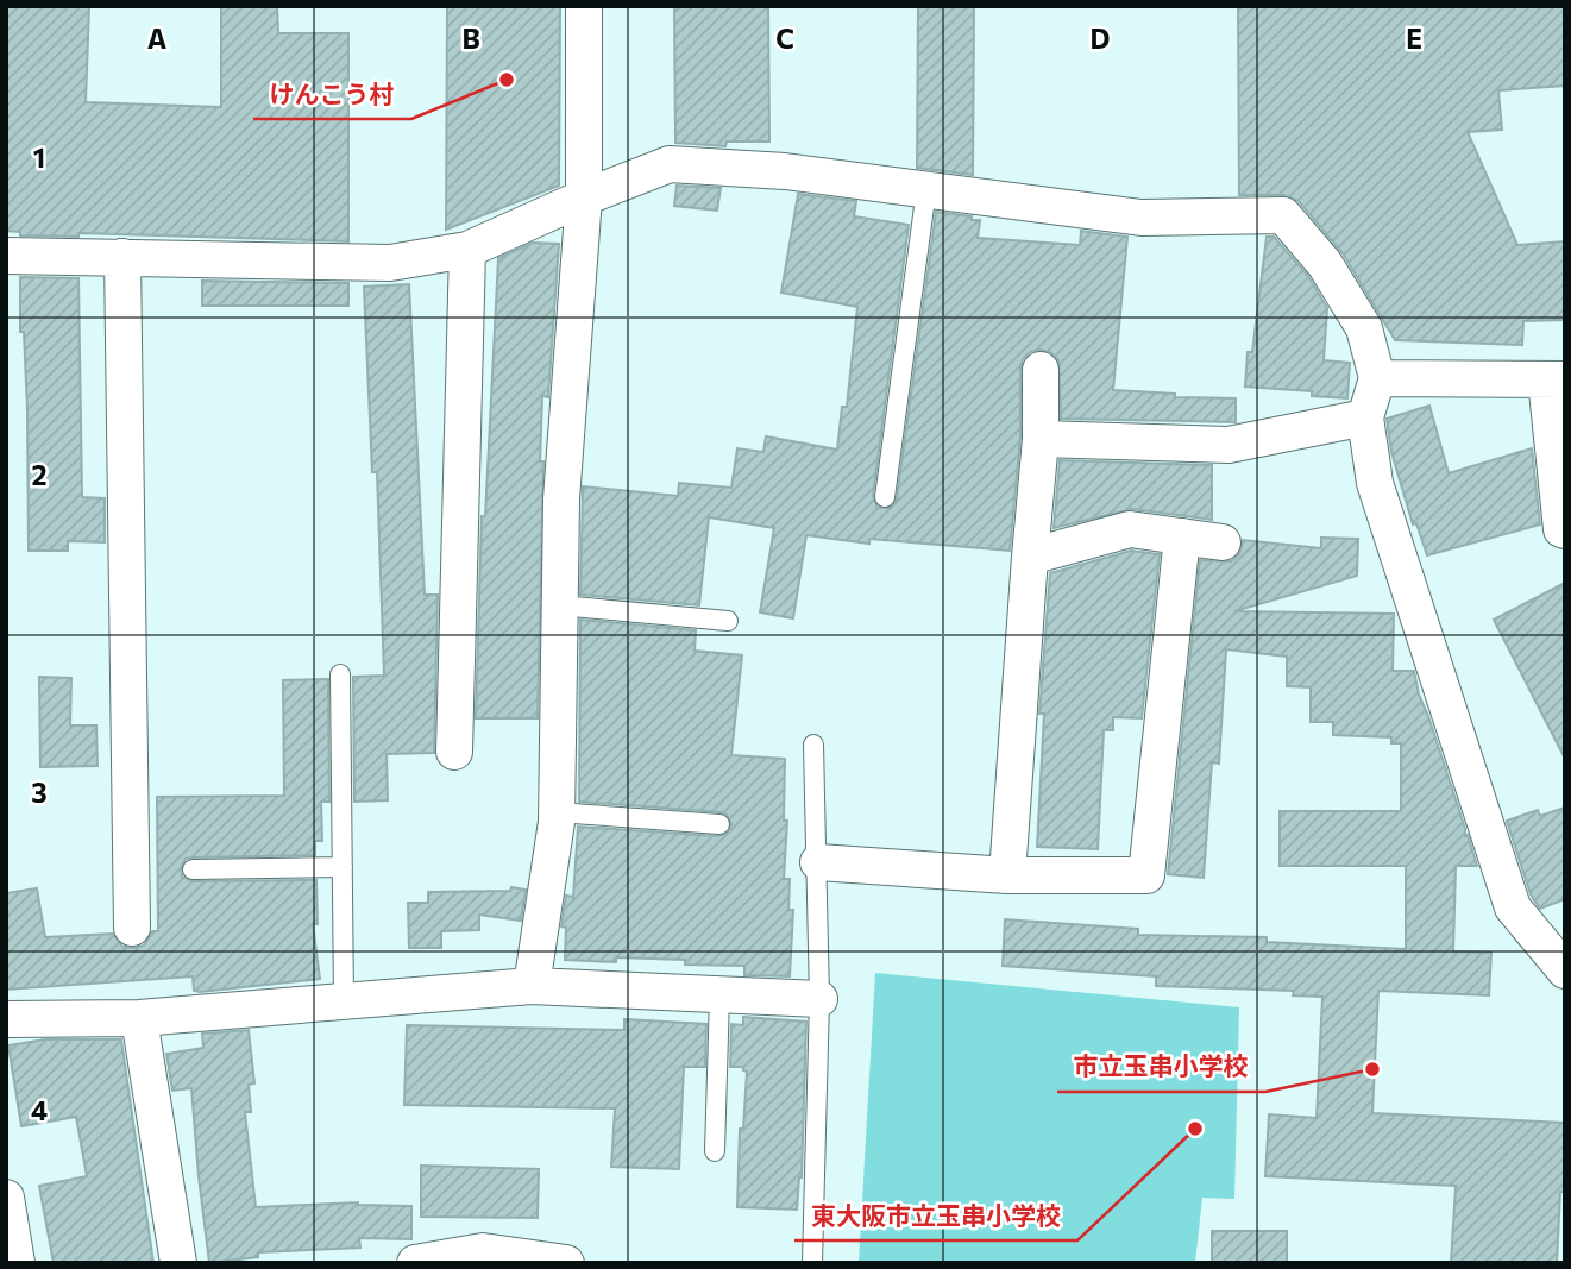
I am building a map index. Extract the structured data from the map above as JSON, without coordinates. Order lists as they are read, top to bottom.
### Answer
{
  "places": ["けんこう村", "市立玉串小学校", "東大阪市立玉串小学校"],
  "grid": {
    "columns": [
      "A",
      "B",
      "C",
      "D",
      "E"
    ],
    "rows": [
      "1",
      "2",
      "3",
      "4"
    ]
  }
}
